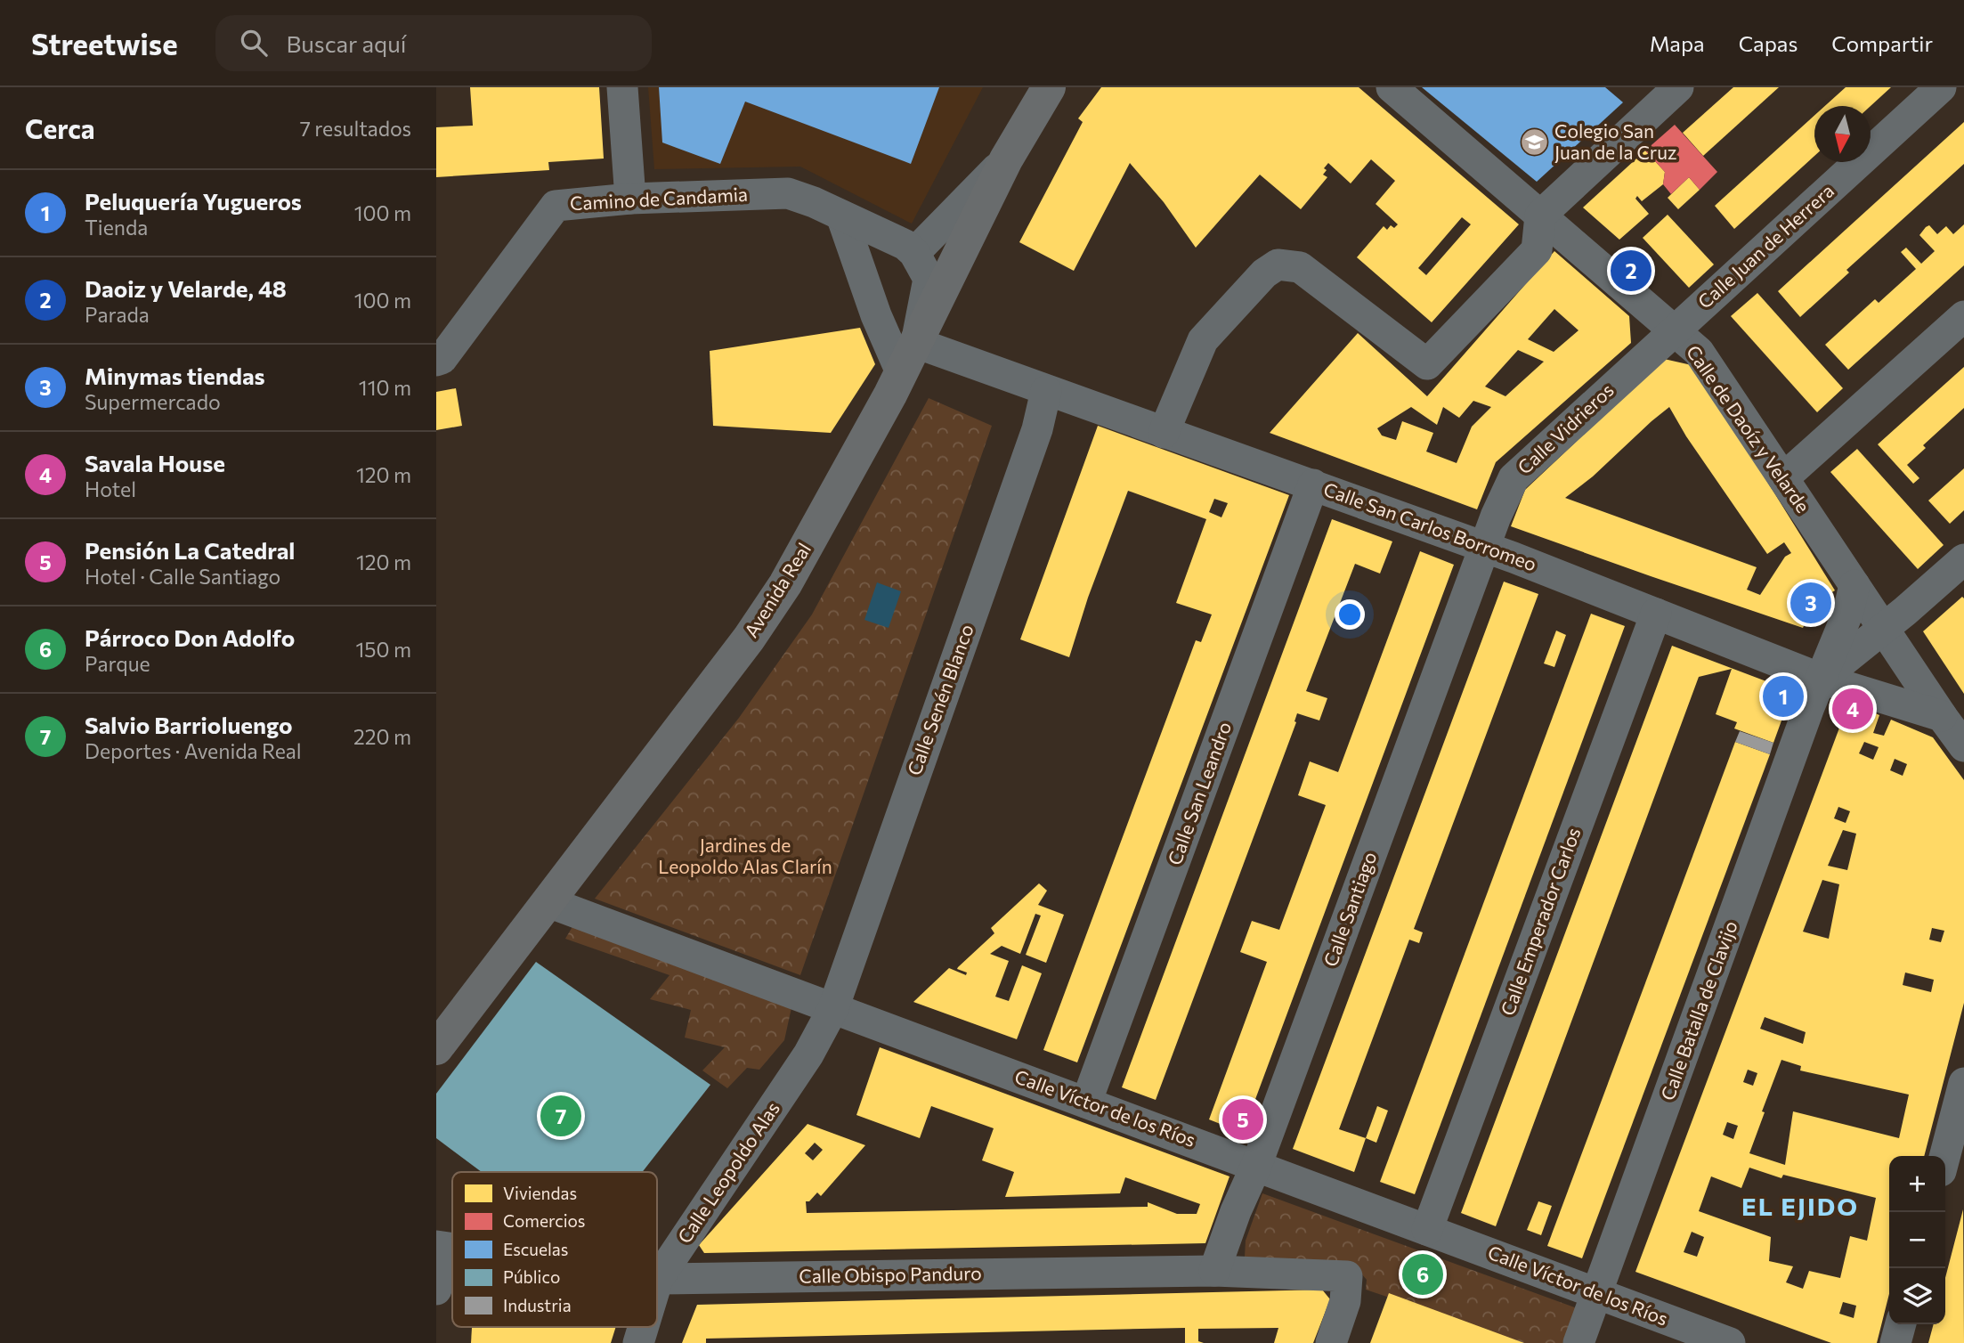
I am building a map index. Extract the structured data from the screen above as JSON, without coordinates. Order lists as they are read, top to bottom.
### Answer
{
  "streets": {
    "main road": ["Avenida Real"],
    "street": [
      "Camino de Candamia",
      "Calle Juan de Herrera",
      "Calle Vidrieros",
      "Calle de Daoíz y Velarde",
      "Calle San Carlos Borromeo",
      "Calle Senén Blanco",
      "Calle San Leandro",
      "Calle Santiago",
      "Calle Emperador Carlos",
      "Calle Batalla de Clavijo",
      "Calle Víctor de los Ríos",
      "Calle Leopoldo Alas",
      "Calle Obispo Panduro"
    ]
  },
  "crossings": [
    ["Calle Juan de Herrera", "Calle Vidrieros"],
    ["Calle Juan de Herrera", "Calle de Daoíz y Velarde"],
    ["Calle Vidrieros", "Calle de Daoíz y Velarde"],
    ["Calle Vidrieros", "Calle San Carlos Borromeo"],
    ["Calle Vidrieros", "Calle Santiago"],
    ["Calle de Daoíz y Velarde", "Calle San Carlos Borromeo"],
    ["Calle de Daoíz y Velarde", "Calle Batalla de Clavijo"],
    ["Calle San Carlos Borromeo", "Avenida Real"],
    ["Calle San Carlos Borromeo", "Calle Senén Blanco"],
    ["Calle San Carlos Borromeo", "Calle San Leandro"],
    ["Calle San Carlos Borromeo", "Calle Santiago"],
    ["Calle San Carlos Borromeo", "Calle Emperador Carlos"],
    ["Calle San Carlos Borromeo", "Calle Batalla de Clavijo"],
    ["Avenida Real", "Calle Víctor de los Ríos"],
    ["Calle Senén Blanco", "Calle Víctor de los Ríos"],
    ["Calle Senén Blanco", "Calle Leopoldo Alas"],
    ["Calle San Leandro", "Calle Víctor de los Ríos"],
    ["Calle Santiago", "Calle Víctor de los Ríos"],
    ["Calle Santiago", "Calle Obispo Panduro"],
    ["Calle Emperador Carlos", "Calle Víctor de los Ríos"],
    ["Calle Batalla de Clavijo", "Calle Víctor de los Ríos"],
    ["Calle Víctor de los Ríos", "Calle Leopoldo Alas"],
    ["Calle Leopoldo Alas", "Calle Obispo Panduro"]
  ],
  "districts": ["EL EJIDO"],
  "parks": ["Jardines de Leopoldo Alas Clarín"],
  "places": {
    "school or university": ["Colegio San Juan de la Cruz"]
  },
  "legend": [
    "Viviendas",
    "Comercios",
    "Escuelas",
    "Público",
    "Industria"
  ],
  "north": "bottom",
  "page": {
    "header": "Streetwise",
    "search": "Buscar aquí",
    "nav": ["Mapa", "Capas", "Compartir"],
    "heading": ["Cerca", "7 resultados"],
    "list": [
      {
        "mark": "1",
        "name": "Peluquería Yugueros",
        "note": "Tienda",
        "value": "100 m"
      },
      {
        "mark": "2",
        "name": "Daoiz y Velarde, 48",
        "note": "Parada",
        "value": "100 m"
      },
      {
        "mark": "3",
        "name": "Minymas tiendas",
        "note": "Supermercado",
        "value": "110 m"
      },
      {
        "mark": "4",
        "name": "Savala House",
        "note": "Hotel",
        "value": "120 m"
      },
      {
        "mark": "5",
        "name": "Pensión La Catedral",
        "note": "Hotel · Calle Santiago",
        "value": "120 m"
      },
      {
        "mark": "6",
        "name": "Párroco Don Adolfo",
        "note": "Parque",
        "value": "150 m"
      },
      {
        "mark": "7",
        "name": "Salvio Barrioluengo",
        "note": "Deportes · Avenida Real",
        "value": "220 m"
      }
    ],
    "pins": [
      "2",
      "3",
      "1",
      "4",
      "7",
      "5",
      "6"
    ],
    "map_buttons": ["+", "−"]
  }
}
